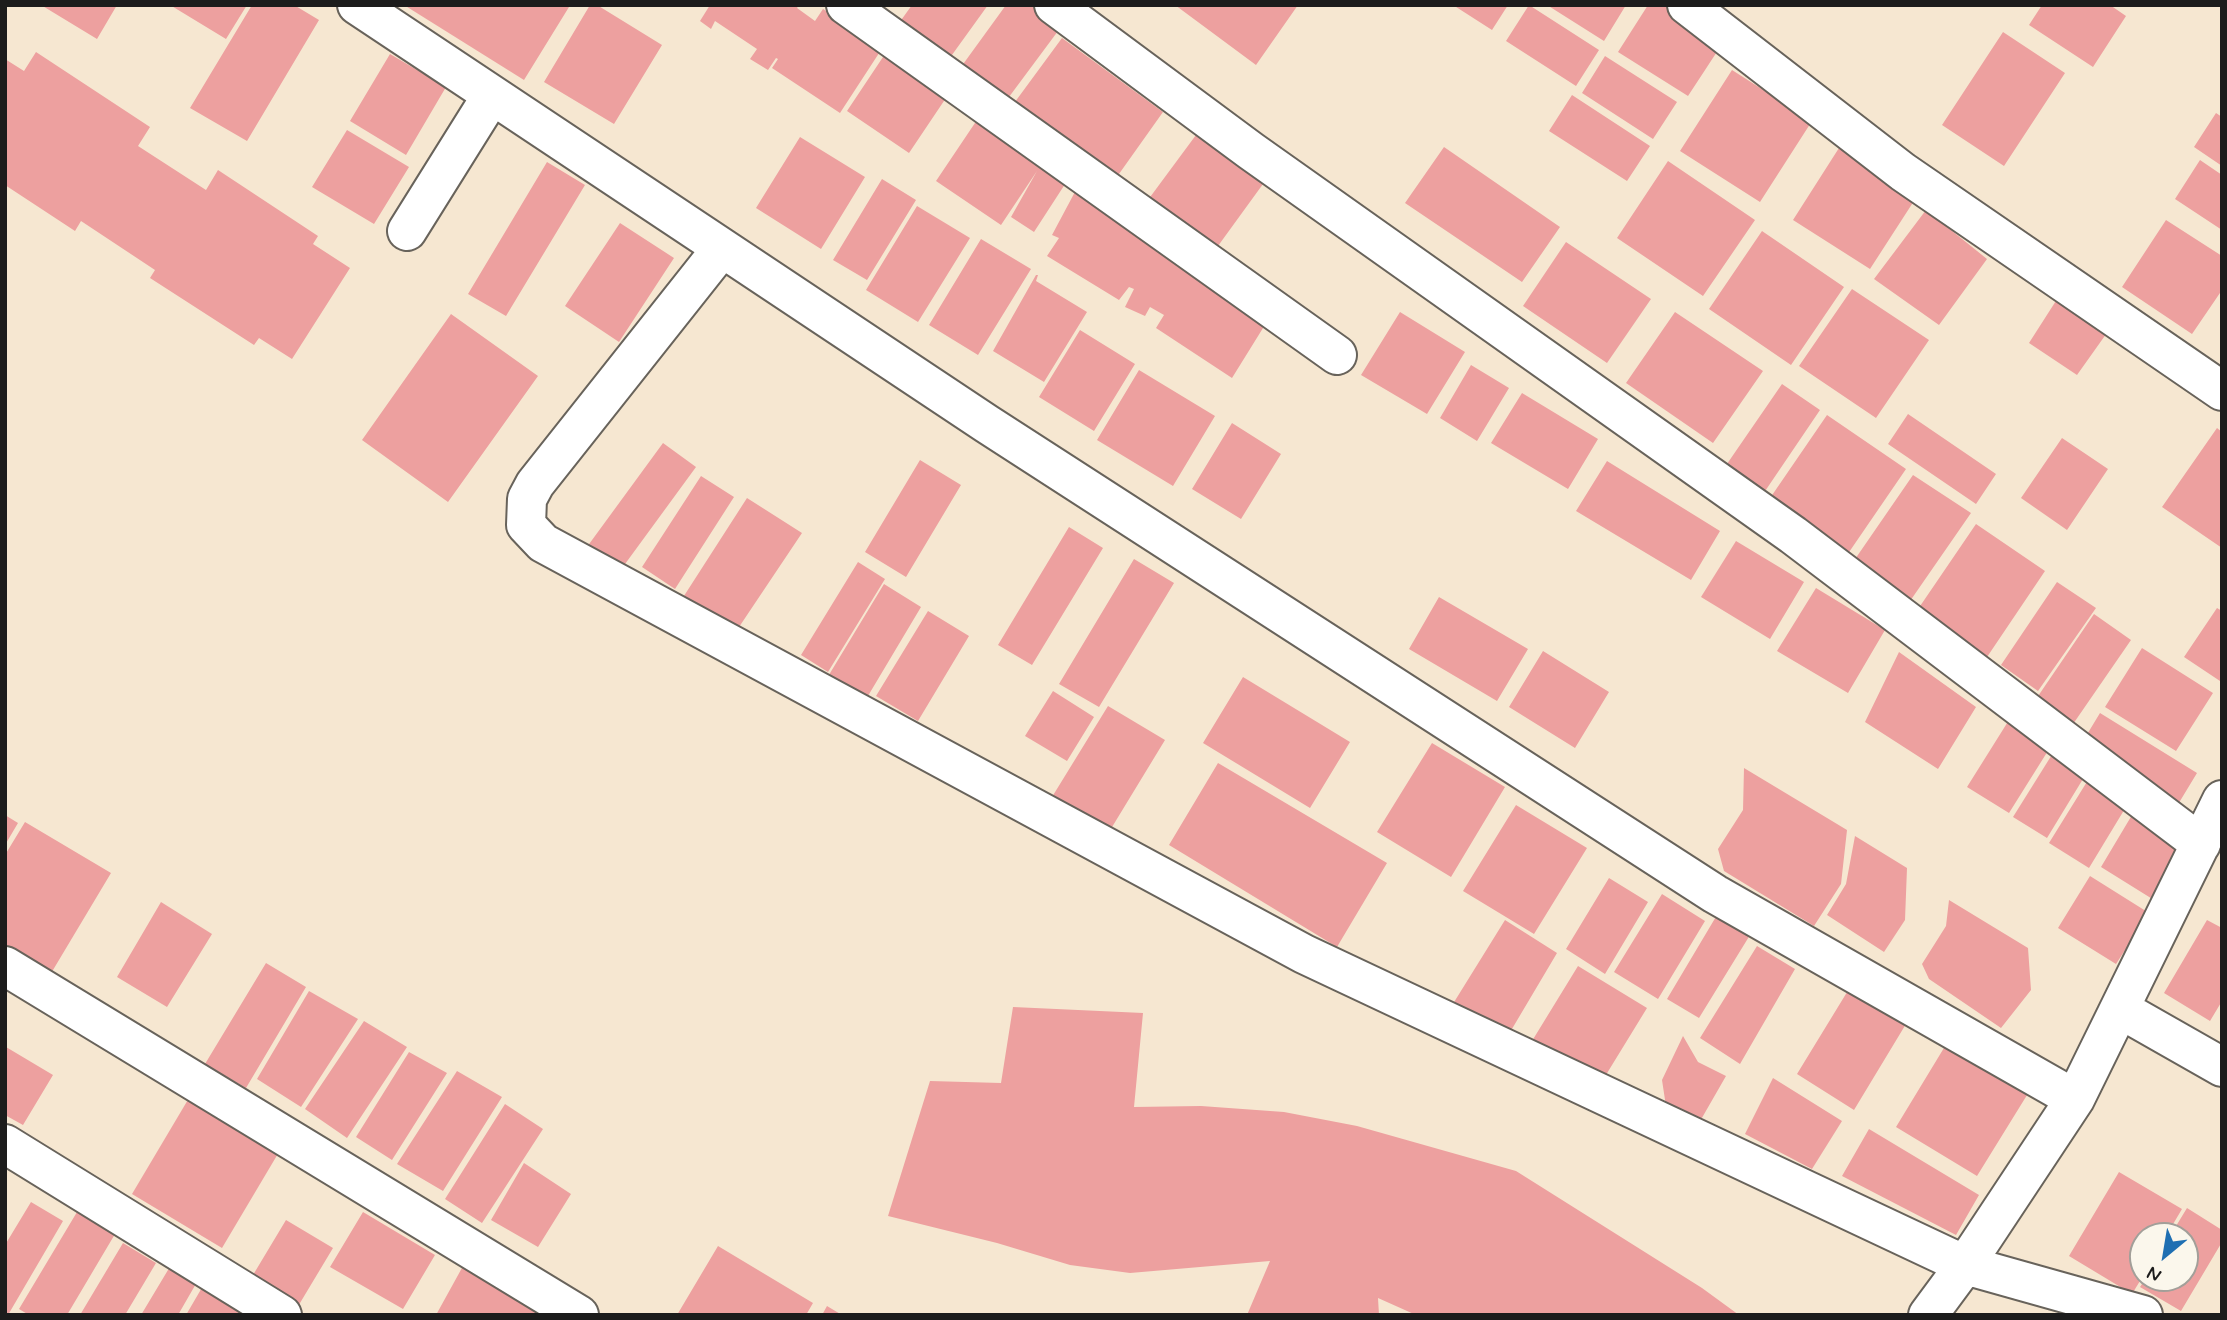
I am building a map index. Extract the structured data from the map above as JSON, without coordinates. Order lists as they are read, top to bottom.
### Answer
{
  "north": "bottom left"
}
